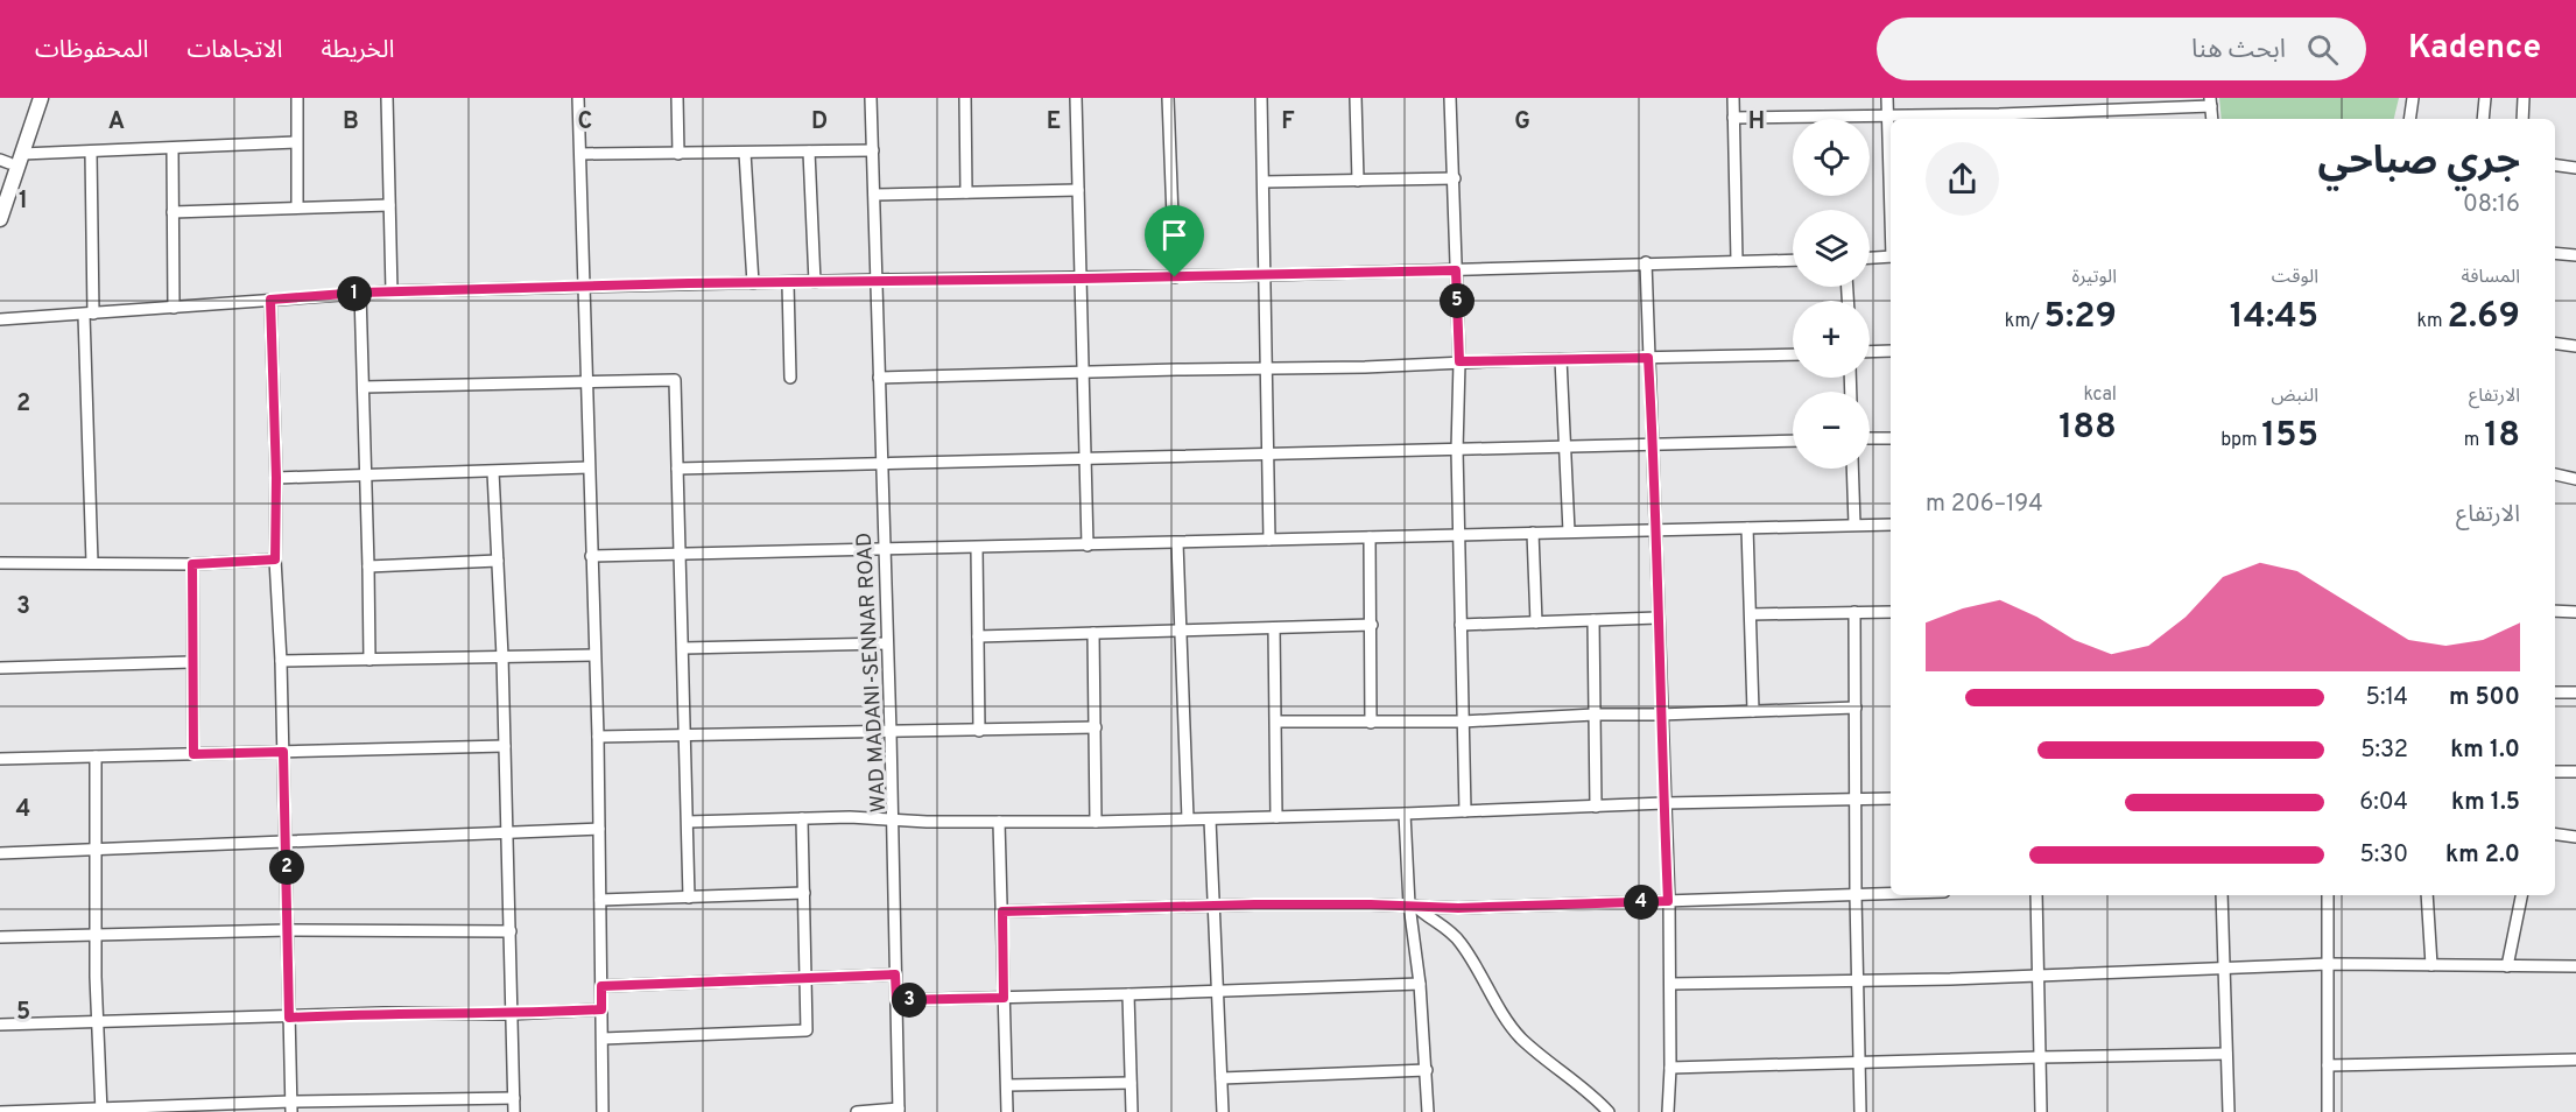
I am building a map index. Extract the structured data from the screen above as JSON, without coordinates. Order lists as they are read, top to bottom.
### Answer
{
  "streets": {
    "street": ["WAD MADANI-SENNAR ROAD"]
  },
  "page": {
    "header": "Kadence",
    "search": "ابحث هنا",
    "nav": ["الخريطة", "الاتجاهات", "المحفوظات"],
    "map_buttons": ["+", "−"],
    "heading": ["جري صباحي", "08:16"],
    "stats": [
      ["المسافة", "2.69 km"],
      ["الوقت", "14:45"],
      ["الوتيرة", "5:29 /km"],
      ["الارتفاع", "18 m"],
      ["النبض", "155 bpm"],
      ["kcal", "188"]
    ],
    "pins": [
      "1",
      "5",
      "2",
      "4",
      "3"
    ],
    "chart": ["الارتفاع", "194–206 m"],
    "list": [
      {
        "name": "500 m",
        "note": "5:14"
      },
      {
        "name": "1.0 km",
        "note": "5:32"
      },
      {
        "name": "1.5 km",
        "note": "6:04"
      },
      {
        "name": "2.0 km",
        "note": "5:30"
      }
    ]
  },
  "grid": {
    "columns": [
      "A",
      "B",
      "C",
      "D",
      "E",
      "F",
      "G",
      "H"
    ],
    "rows": [
      "1",
      "2",
      "3",
      "4",
      "5"
    ]
  }
}
